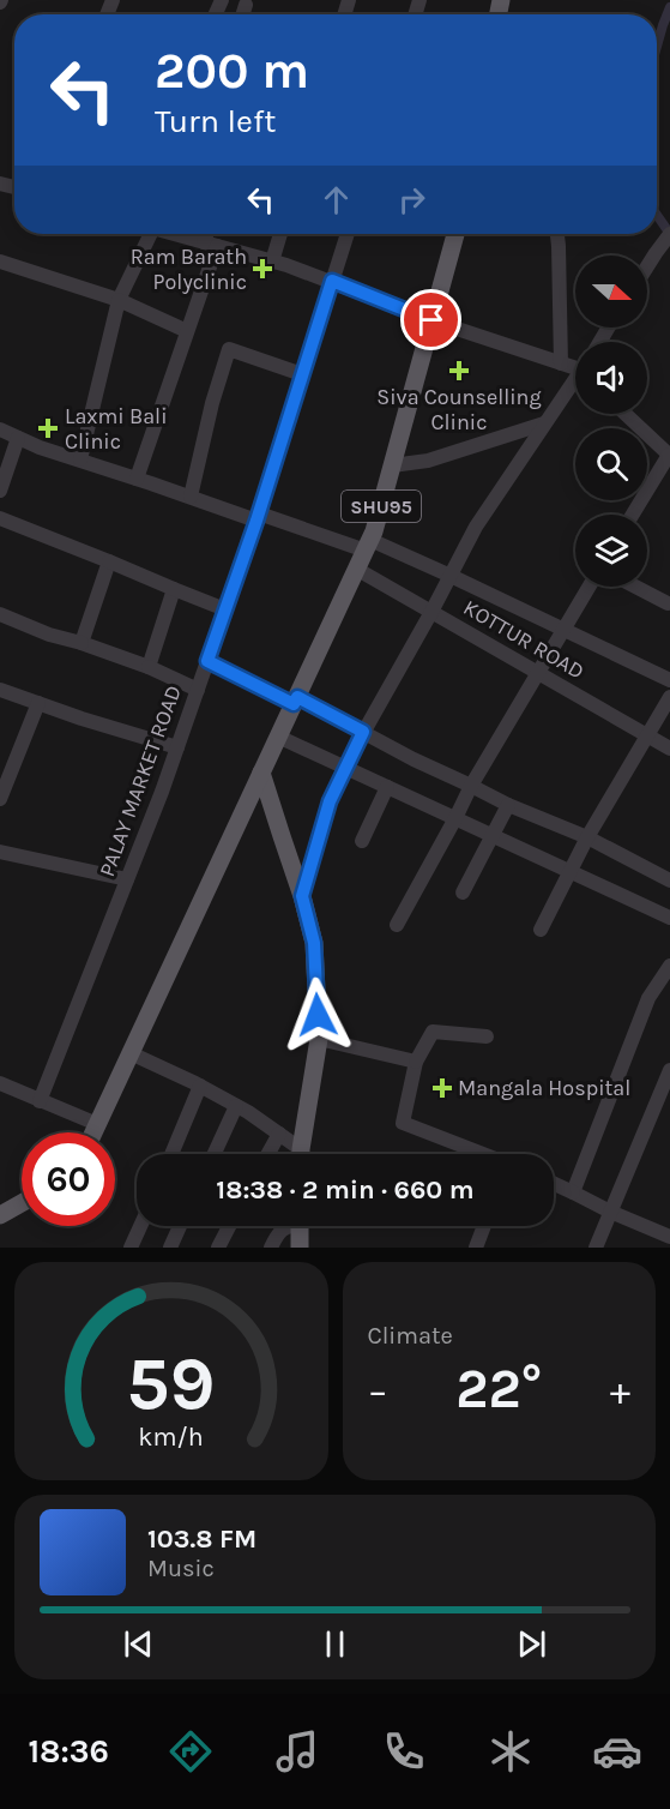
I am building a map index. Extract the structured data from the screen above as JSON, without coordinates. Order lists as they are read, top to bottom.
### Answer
{
  "streets": {
    "main road": ["SHU95"],
    "street": ["KOTTUR ROAD", "PALAY MARKET ROAD"]
  },
  "crossings": [
    ["SHU95", "KOTTUR ROAD"]
  ],
  "places": {
    "health": [
      "Ram Barath Polyclinic",
      "Siva Counselling Clinic",
      "Laxmi Bali Clinic",
      "Mangala Hospital"
    ]
  },
  "north": "right",
  "page": {
    "turn": ["200 m", "Turn left"],
    "limit": "60",
    "trip": "18:38 · 2 min · 660 m",
    "tile": "Climate",
    "heat": ["−", "22°", "+"],
    "song": ["103.8 FM", "Music"],
    "tabs": "18:36",
    "gauge": ["59", "km/h"]
  }
}
